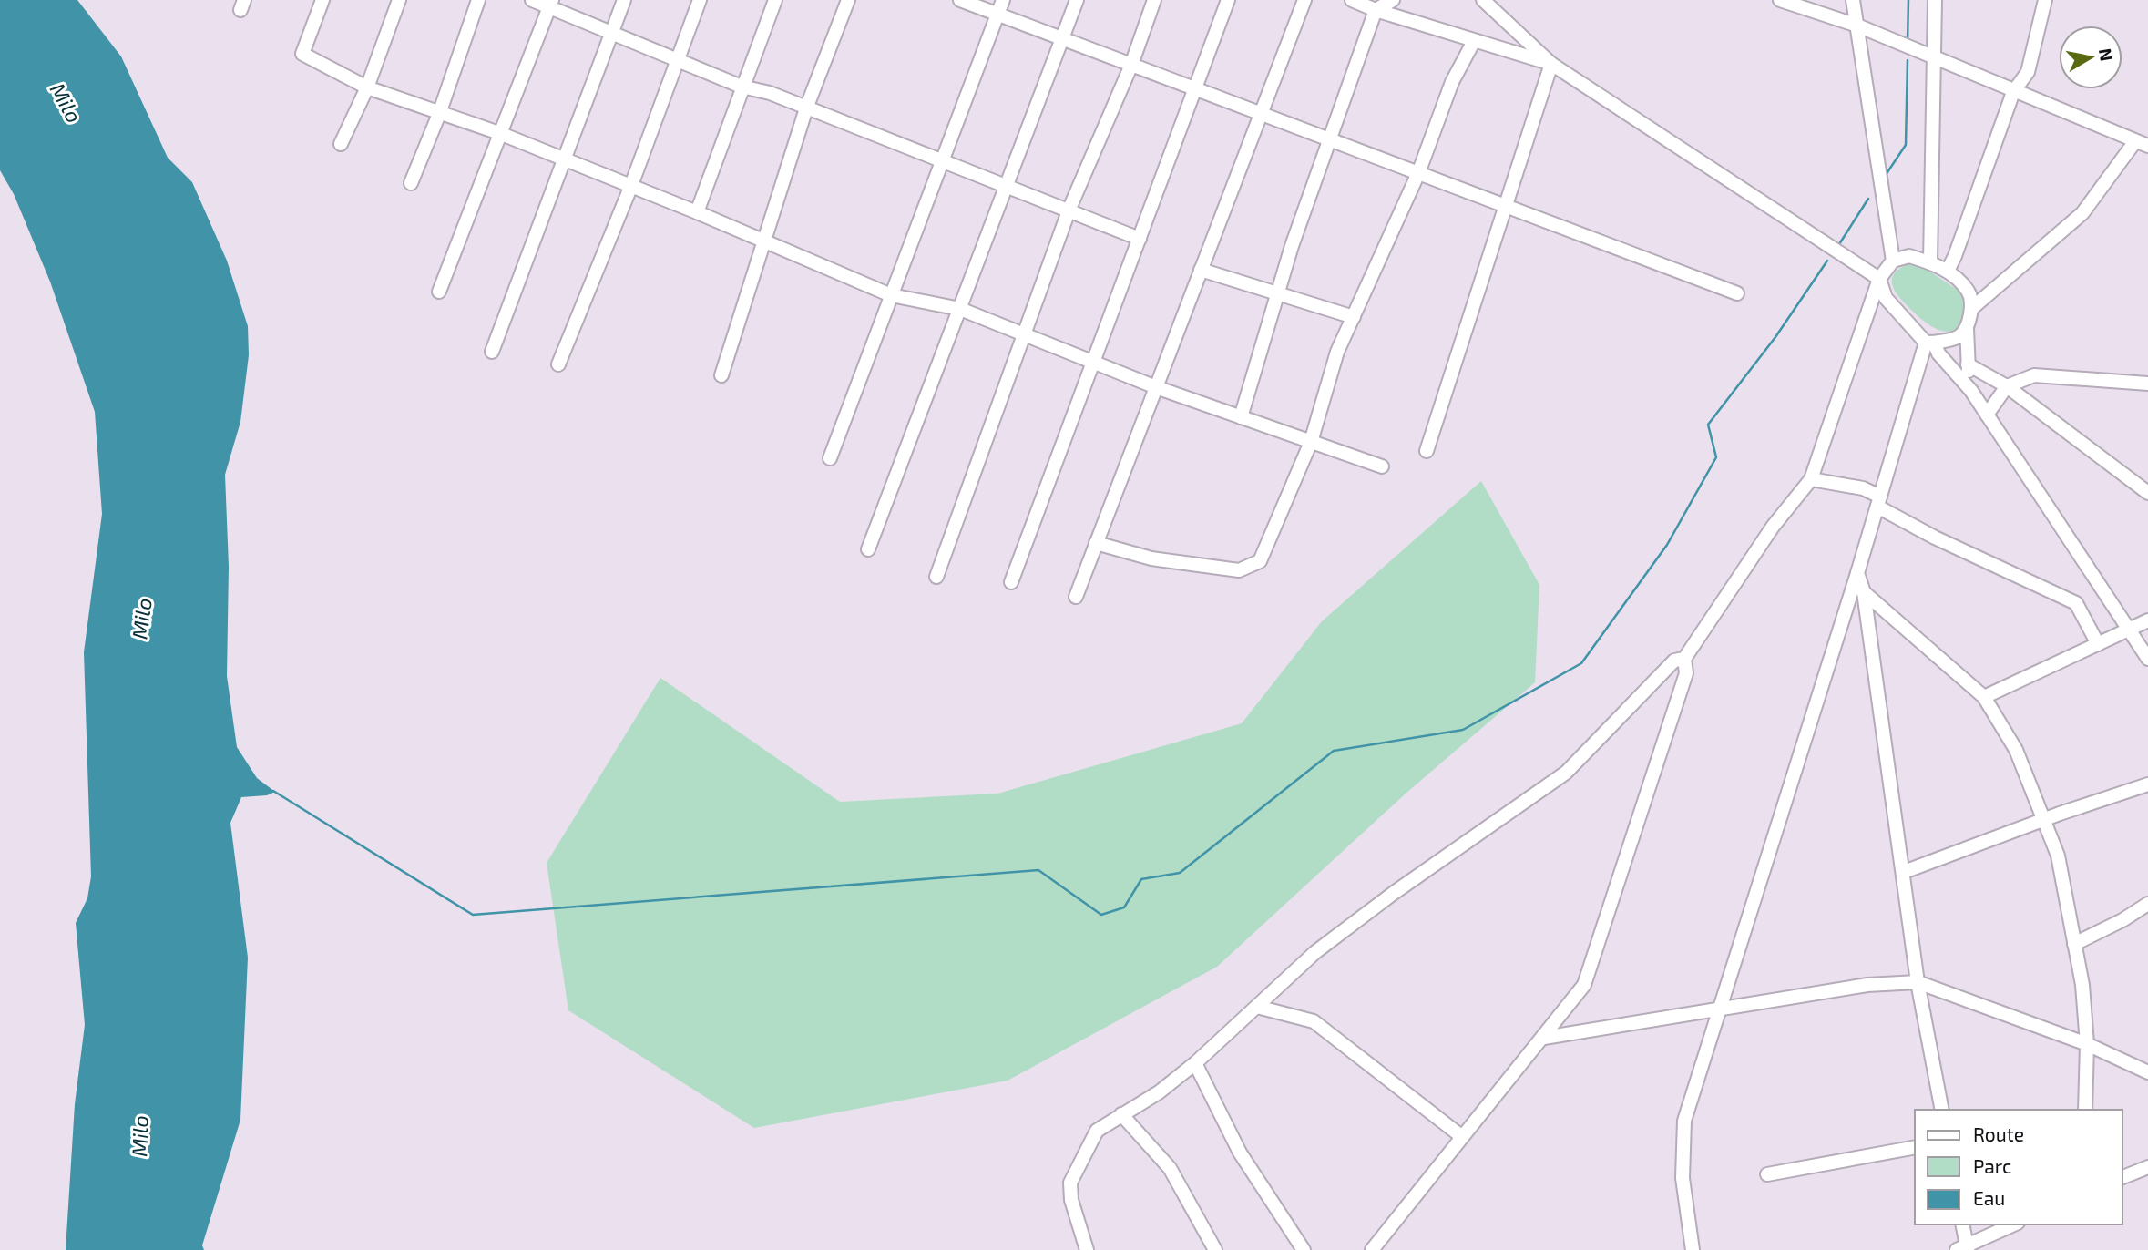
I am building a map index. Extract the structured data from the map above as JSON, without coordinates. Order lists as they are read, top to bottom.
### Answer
{
  "water": ["Milo"],
  "legend": ["Route", "Parc", "Eau"],
  "north": "right"
}
